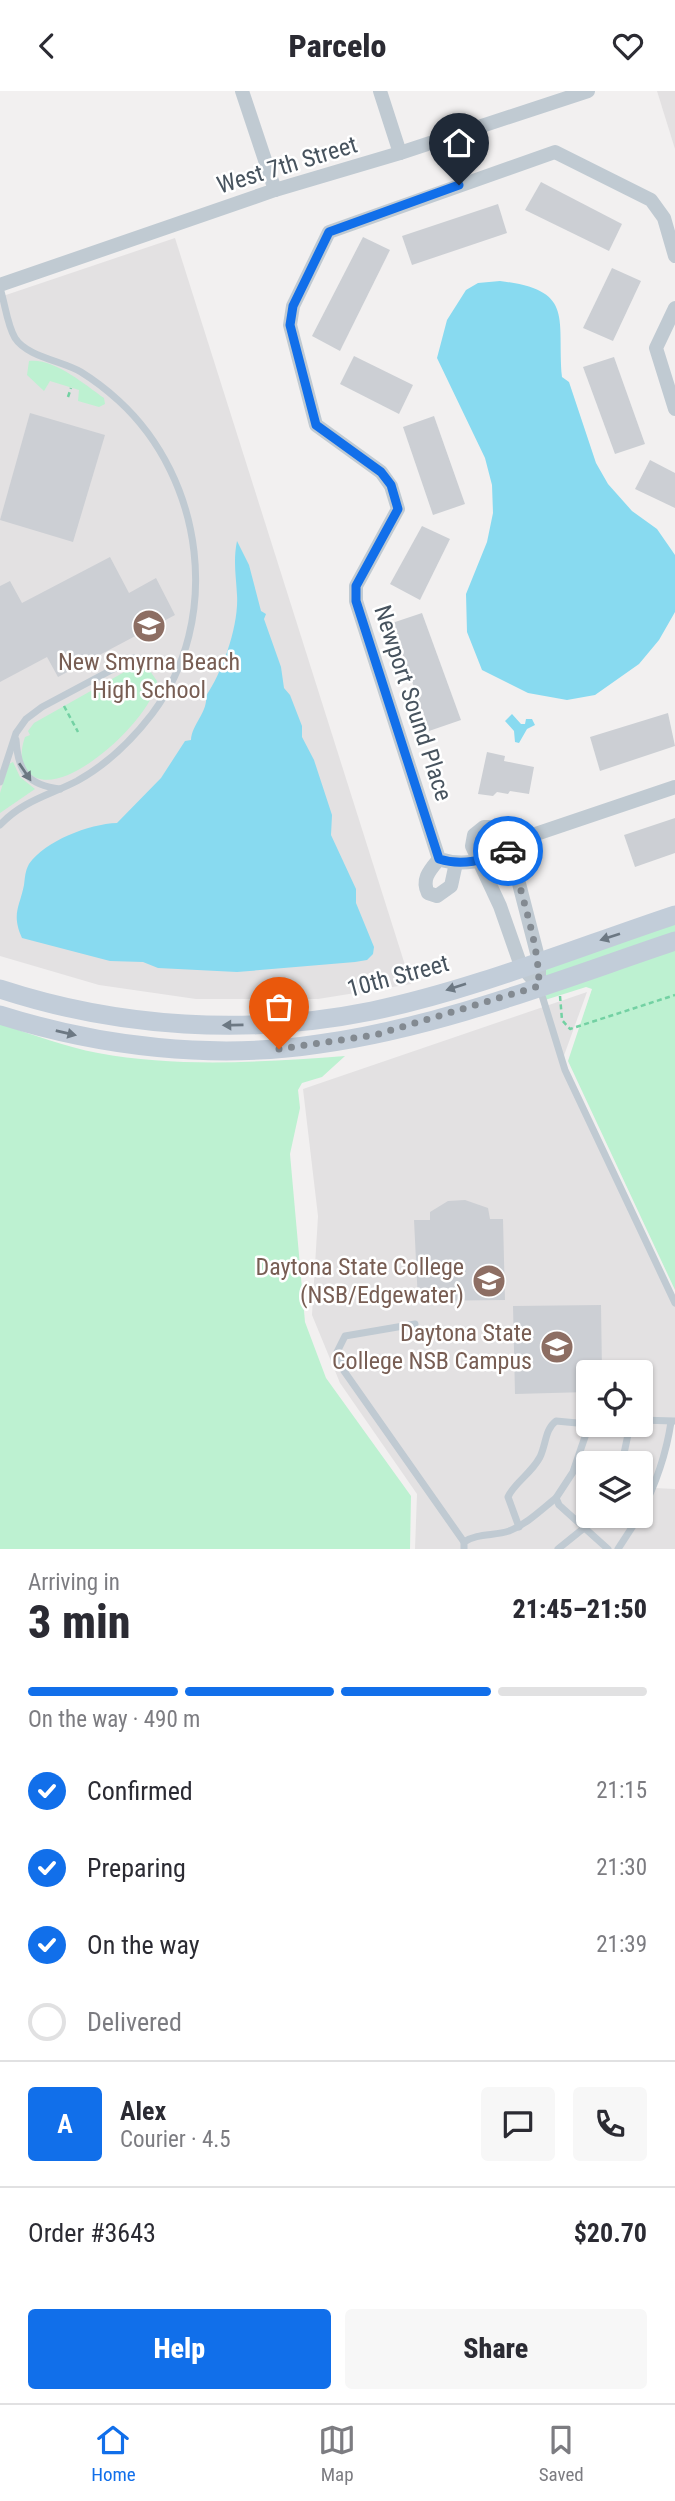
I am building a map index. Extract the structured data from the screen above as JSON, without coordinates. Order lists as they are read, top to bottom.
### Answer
{
  "streets": {
    "street": ["West 7th Street", "Newport Sound Place", "10th Street"]
  },
  "places": {
    "school or university": ["New Smyrna Beach High School", "Daytona State College (NSB/Edgewater)", "Daytona State College NSB Campus"]
  },
  "page": {
    "header": "Parcelo",
    "heading": ["3 min", "Arriving in", "21:45–21:50"],
    "panel": [
      "Alex",
      "Courier · 4.5",
      "Order #3643",
      "$20.70"
    ],
    "bar": "On the way · 490 m",
    "list": [
      ["Confirmed", "21:15"],
      ["Preparing", "21:30"],
      ["On the way", "21:39"],
      "Delivered"
    ],
    "round": "A",
    "buttons": ["Help", "Share"],
    "tabs": ["Home", "Map", "Saved"]
  }
}
